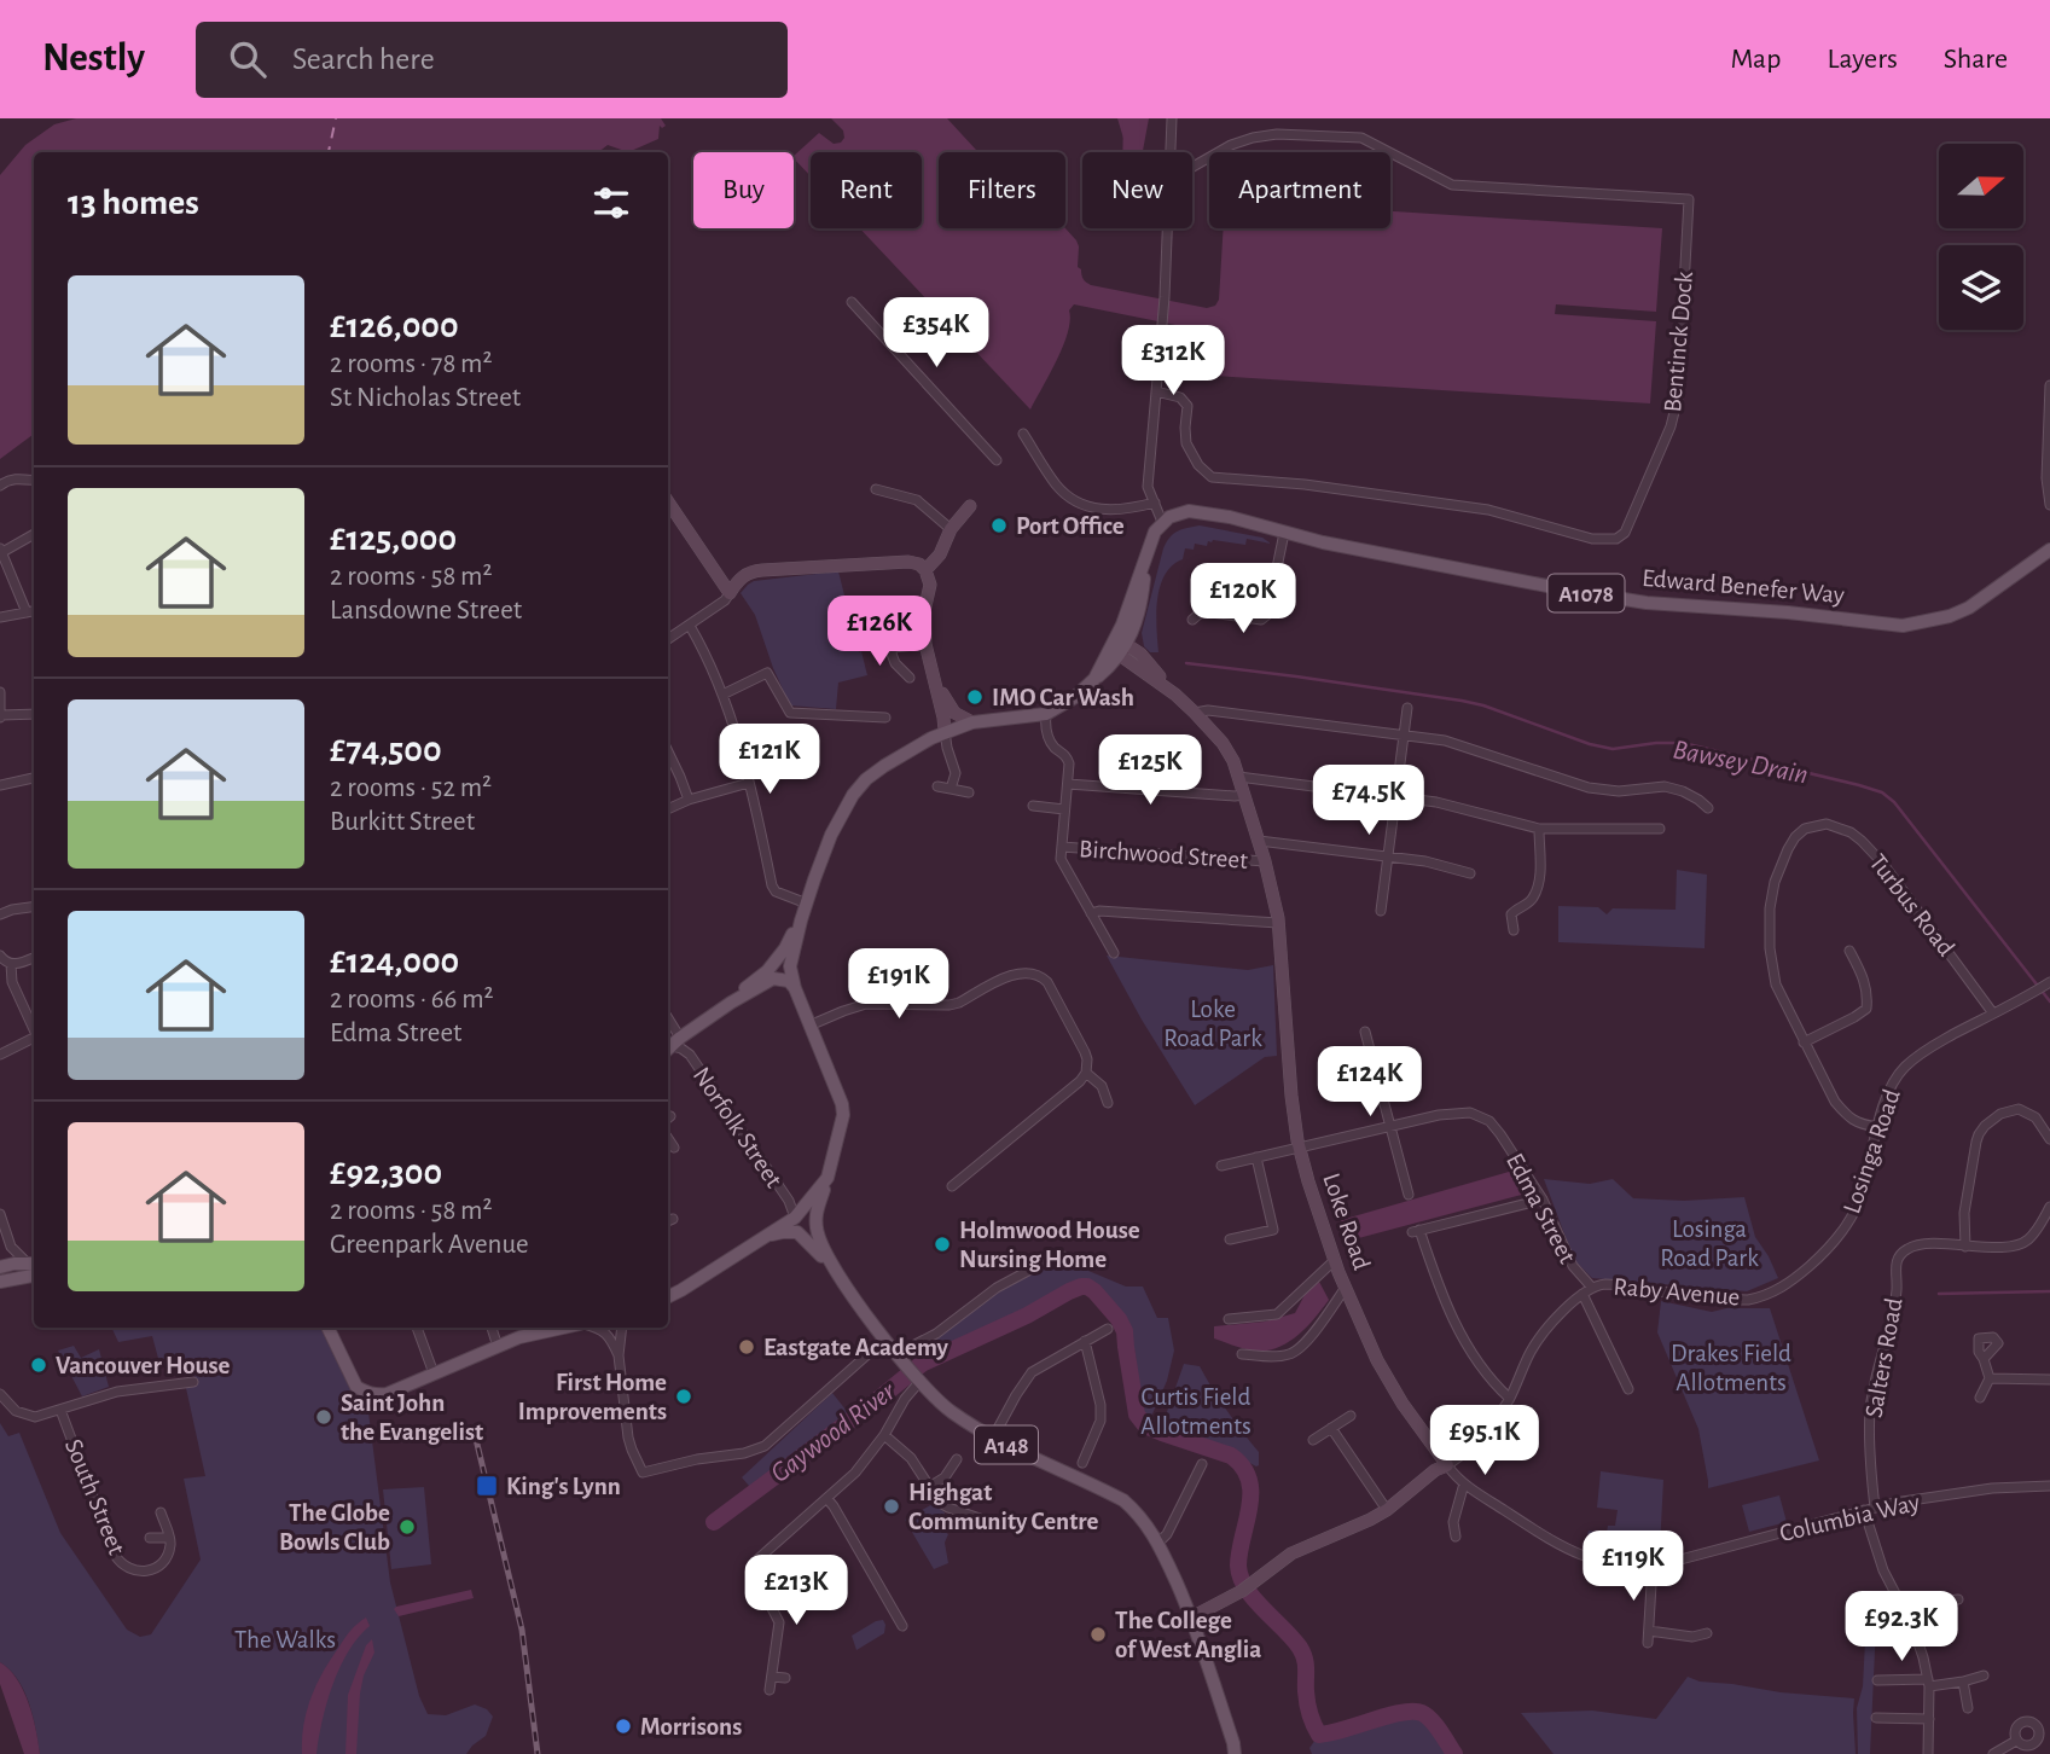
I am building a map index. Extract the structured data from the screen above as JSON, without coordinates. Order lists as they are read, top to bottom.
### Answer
{
  "streets": {
    "main road": ["Edward Benefer Way", "A1078", "A148"],
    "street": [
      "Bentinck Dock",
      "Birchwood Street",
      "Turbus Road",
      "Norfolk Street",
      "Losinga Road",
      "Edma Street",
      "Loke Road",
      "Raby Avenue",
      "Salters Road",
      "South Street",
      "Columbia Way"
    ]
  },
  "crossings": [
    ["Birchwood Street", "Loke Road"],
    ["Turbus Road", "Losinga Road"],
    ["Norfolk Street", "A148"],
    ["Losinga Road", "Raby Avenue"],
    ["Edma Street", "Loke Road"],
    ["Edma Street", "Raby Avenue"],
    ["Loke Road", "Raby Avenue"],
    ["Loke Road", "Columbia Way"],
    ["Raby Avenue", "Columbia Way"],
    ["Salters Road", "Columbia Way"]
  ],
  "water": ["Bawsey Drain", "Gaywood River"],
  "parks": [
    "Loke Road Park",
    "Losinga Road Park",
    "Drakes Field Allotments",
    "Curtis Field Allotments",
    "The Walks"
  ],
  "places": {
    "other": [
      "Port Office",
      "IMO Car Wash",
      "Holmwood House Nursing Home",
      "Eastgate Academy",
      "Vancouver House",
      "First Home Improvements",
      "Saint John the Evangelist",
      "Highgat Community Centre",
      "The Globe Bowls Club",
      "The College of West Anglia",
      "Morrisons"
    ],
    "transit": ["King's Lynn"]
  },
  "north": "right",
  "page": {
    "header": "Nestly",
    "search": "Search here",
    "nav": ["Map", "Layers", "Share"],
    "chip": [
      "Buy",
      "Rent",
      "Filters",
      "New",
      "Apartment"
    ],
    "heading": "13 homes",
    "list": [
      {
        "name": "£126,000",
        "note": "2 rooms · 78 m² · St Nicholas Street"
      },
      {
        "name": "£125,000",
        "note": "2 rooms · 58 m² · Lansdowne Street"
      },
      {
        "name": "£74,500",
        "note": "2 rooms · 52 m² · Burkitt Street"
      },
      {
        "name": "£124,000",
        "note": "2 rooms · 66 m² · Edma Street"
      },
      {
        "name": "£92,300",
        "note": "2 rooms · 58 m² · Greenpark Avenue"
      }
    ],
    "price": [
      "£354K",
      "£312K",
      "£120K",
      "£126K",
      "£121K",
      "£125K",
      "£74.5K",
      "£191K",
      "£124K",
      "£95.1K",
      "£119K",
      "£213K",
      "£92.3K"
    ]
  }
}
